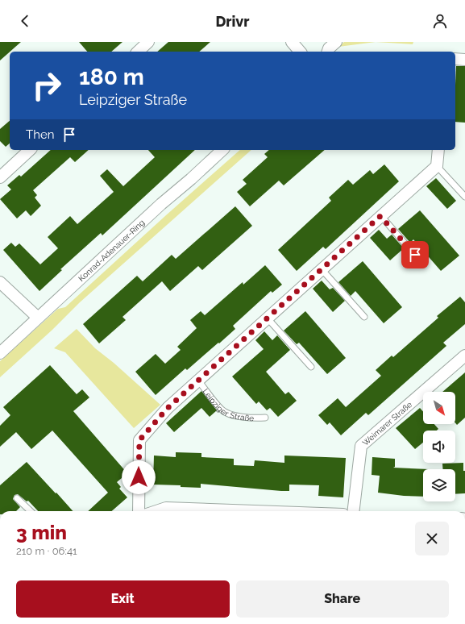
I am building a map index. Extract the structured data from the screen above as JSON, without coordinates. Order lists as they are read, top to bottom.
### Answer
{
  "streets": {
    "street": ["Konrad-Adenauer-Ring", "Leipziger Straße", "Weimarer Straße"]
  },
  "north": "bottom right",
  "page": {
    "header": "Drivr",
    "turn": ["180 m", "Leipziger Straße"],
    "then": "Then",
    "heading": ["3 min", "210 m · 06:41"],
    "buttons": ["Exit", "Share"]
  }
}
